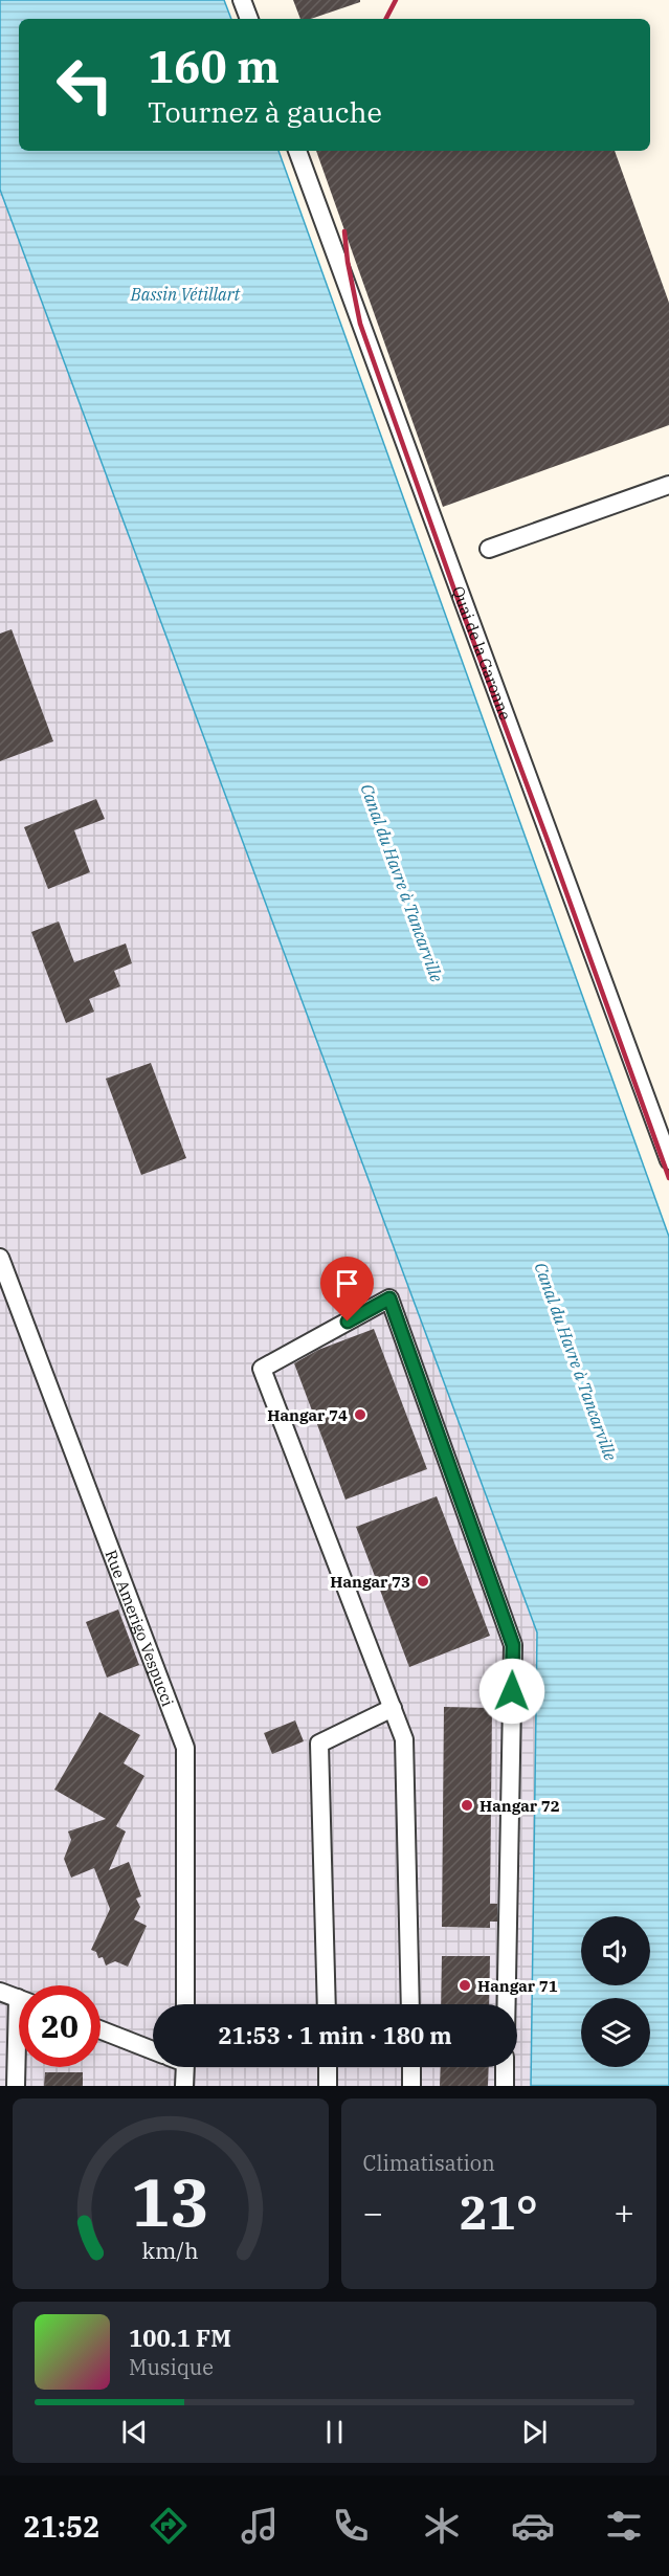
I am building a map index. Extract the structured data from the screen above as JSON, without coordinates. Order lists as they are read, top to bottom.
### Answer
{
  "streets": {
    "street": ["Quai de la Garonne", "Rue Amerigo Vespucci"]
  },
  "water": ["Bassin Vétillart", "Canal du Havre à Tancarville"],
  "places": [
    "Hangar 74",
    "Hangar 73",
    "Hangar 72",
    "Hangar 71"
  ],
  "page": {
    "turn": ["160 m", "Tournez à gauche"],
    "limit": "20",
    "trip": "21:53 · 1 min · 180 m",
    "tile": "Climatisation",
    "heat": ["−", "21°", "+"],
    "song": ["100.1 FM", "Musique"],
    "tabs": "21:52",
    "gauge": ["13", "km/h"]
  }
}
